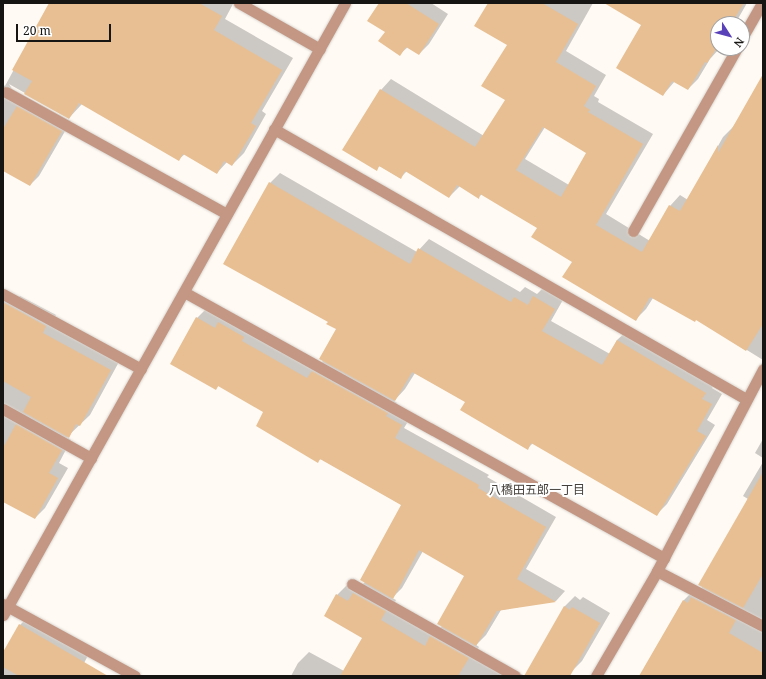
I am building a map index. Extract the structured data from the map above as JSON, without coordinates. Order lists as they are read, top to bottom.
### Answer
{
  "districts": ["八橋田五郎一丁目"],
  "scale_bar": "20 m",
  "north": "bottom right"
}
